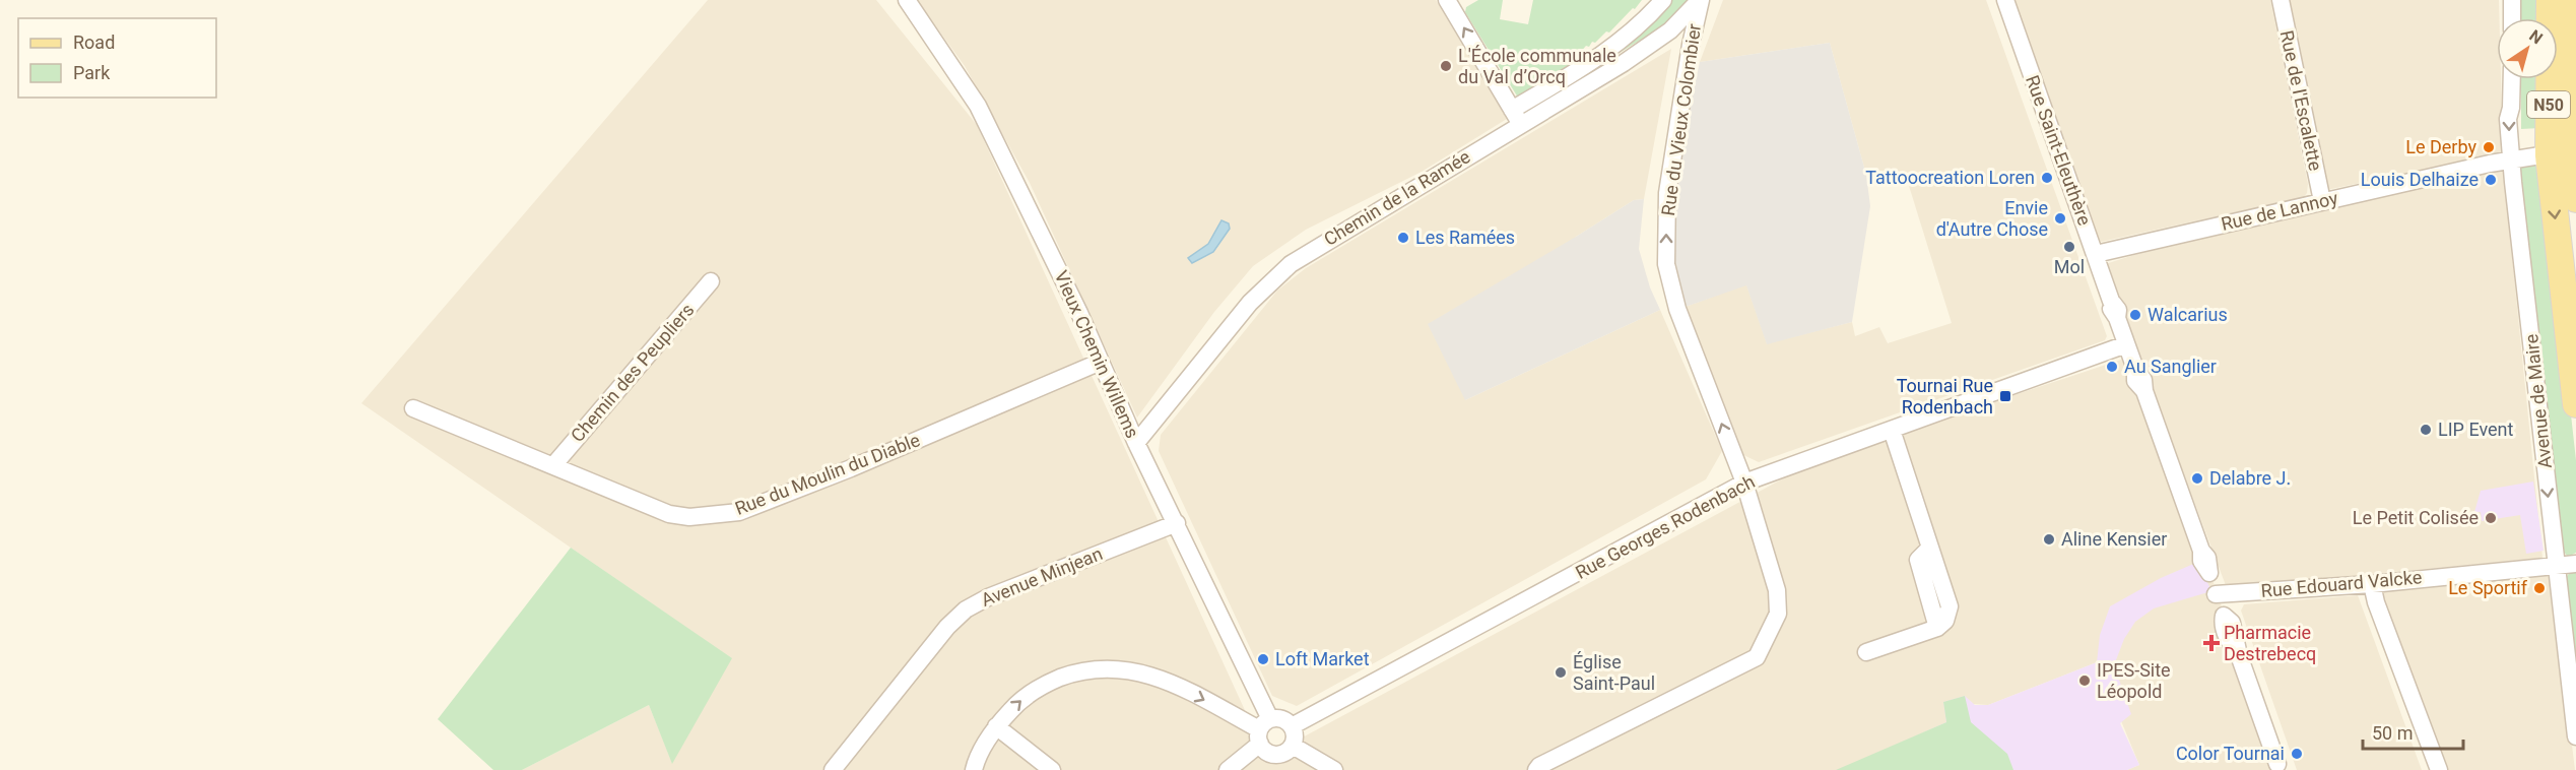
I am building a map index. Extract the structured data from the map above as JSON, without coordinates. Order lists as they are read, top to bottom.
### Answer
{
  "streets": {
    "main road": ["N50", "Avenue de Maire"],
    "street": [
      "Rue de l'Escalette",
      "Rue du Vieux Colombier",
      "Rue Saint-Eleuthère",
      "Chemin de la Ramée",
      "Rue de Lannoy",
      "Vieux Chemin Willems",
      "Chemin des Peupliers",
      "Rue du Moulin du Diable",
      "Rue Georges Rodenbach",
      "Avenue Minjean",
      "Rue Edouard Valcke"
    ]
  },
  "crossings": [
    ["Rue de l'Escalette", "Rue de Lannoy"],
    ["Rue du Vieux Colombier", "Chemin de la Ramée"],
    ["Rue du Vieux Colombier", "Rue Georges Rodenbach"],
    ["Rue Saint-Eleuthère", "Rue de Lannoy"],
    ["Rue Saint-Eleuthère", "Rue Georges Rodenbach"],
    ["Rue Saint-Eleuthère", "Rue Edouard Valcke"],
    ["Chemin de la Ramée", "Vieux Chemin Willems"],
    ["Rue de Lannoy", "Avenue de Maire"],
    ["Vieux Chemin Willems", "Rue du Moulin du Diable"],
    ["Vieux Chemin Willems", "Rue Georges Rodenbach"],
    ["Vieux Chemin Willems", "Avenue Minjean"],
    ["Chemin des Peupliers", "Rue du Moulin du Diable"],
    ["Avenue de Maire", "Rue Edouard Valcke"]
  ],
  "one_way": ["Rue du Vieux Colombier", "Avenue de Maire"],
  "places": {
    "other": [
      "L'École communale du Val d’Orcq",
      "Le Derby",
      "Tattoocreation Loren",
      "Louis Delhaize",
      "Envie d'Autre Chose",
      "Les Ramées",
      "Mol",
      "Walcarius",
      "Au Sanglier",
      "LIP Event",
      "Delabre J.",
      "Le Petit Colisée",
      "Aline Kensier",
      "Le Sportif",
      "Loft Market",
      "Église Saint-Paul",
      "IPES-Site Léopold",
      "Color Tournai"
    ],
    "transit": ["Tournai Rue Rodenbach"],
    "health": ["Pharmacie Destrebecq"]
  },
  "legend": ["Road", "Park"],
  "scale_bar": "50 m",
  "north": "top right"
}
